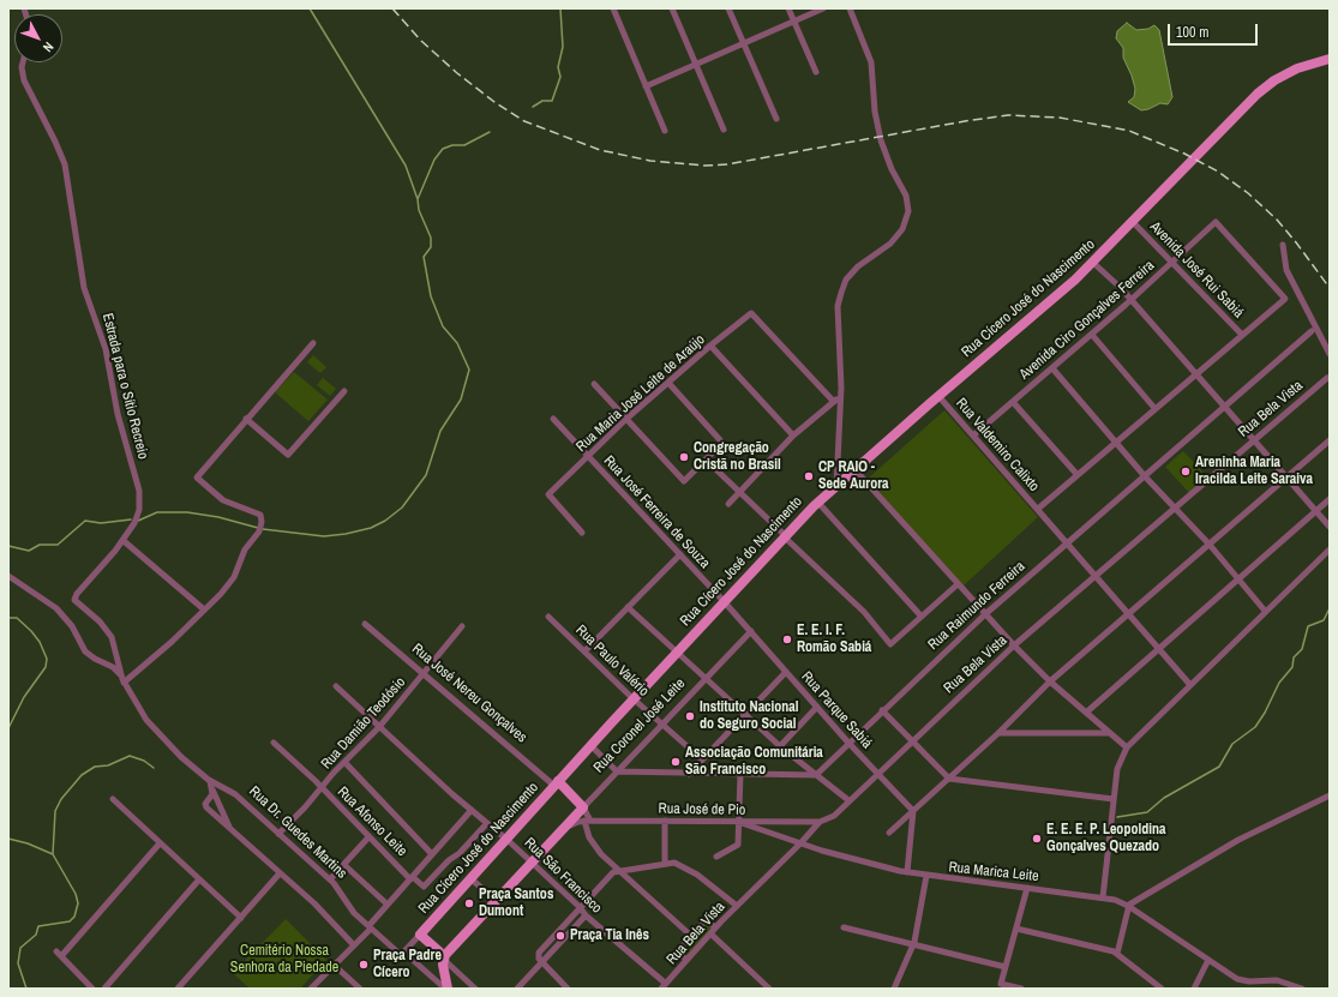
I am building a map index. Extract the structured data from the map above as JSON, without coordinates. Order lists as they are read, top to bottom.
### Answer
{
  "streets": {
    "main road": ["Rua Cícero José do Nascimento", "Rua José Nereu Gonçalves", "Rua Coronel José Leite"],
    "street": [
      "Avenida José Rui Sabiá",
      "Avenida Ciro Gonçalves Ferreira",
      "Estrada para o Sítio Recreio",
      "Rua Maria José Leite de Araújo",
      "Rua Bela Vista",
      "Rua Valdemiro Calixto",
      "Rua José Ferreira de Souza",
      "Rua Raimundo Ferreira",
      "Rua Paulo Valério",
      "Rua Parque Sabiá",
      "Rua Damião Teodósio",
      "Rua José de Pio",
      "Rua Afonso Leite",
      "Rua Dr. Guedes Martins",
      "Rua Marica Leite",
      "Rua São Francisco"
    ]
  },
  "crossings": [
    ["Avenida José Rui Sabiá", "Rua Cícero José do Nascimento"],
    ["Avenida José Rui Sabiá", "Avenida Ciro Gonçalves Ferreira"],
    ["Rua Cícero José do Nascimento", "Rua Valdemiro Calixto"],
    ["Rua Cícero José do Nascimento", "Rua José Ferreira de Souza"],
    ["Rua Cícero José do Nascimento", "Rua Paulo Valério"],
    ["Rua Cícero José do Nascimento", "Rua José Nereu Gonçalves"],
    ["Rua Cícero José do Nascimento", "Rua Parque Sabiá"],
    ["Rua Cícero José do Nascimento", "Rua Dr. Guedes Martins"],
    ["Rua Cícero José do Nascimento", "Rua São Francisco"],
    ["Avenida Ciro Gonçalves Ferreira", "Rua Valdemiro Calixto"],
    ["Estrada para o Sítio Recreio", "Rua Dr. Guedes Martins"],
    ["Rua Maria José Leite de Araújo", "Rua José Ferreira de Souza"],
    ["Rua Bela Vista", "Rua Valdemiro Calixto"],
    ["Rua Bela Vista", "Rua Parque Sabiá"],
    ["Rua Bela Vista", "Rua José de Pio"],
    ["Rua Bela Vista", "Rua Marica Leite"],
    ["Rua Bela Vista", "Rua São Francisco"],
    ["Rua Valdemiro Calixto", "Rua Raimundo Ferreira"],
    ["Rua José Ferreira de Souza", "Rua Parque Sabiá"],
    ["Rua Raimundo Ferreira", "Rua Parque Sabiá"],
    ["Rua Paulo Valério", "Rua Coronel José Leite"],
    ["Rua José Nereu Gonçalves", "Rua Damião Teodósio"],
    ["Rua José Nereu Gonçalves", "Rua Coronel José Leite"],
    ["Rua José Nereu Gonçalves", "Rua José de Pio"],
    ["Rua Parque Sabiá", "Rua Coronel José Leite"],
    ["Rua Damião Teodósio", "Rua Afonso Leite"],
    ["Rua Damião Teodósio", "Rua Dr. Guedes Martins"],
    ["Rua Damião Teodósio", "Rua São Francisco"],
    ["Rua Coronel José Leite", "Rua José de Pio"],
    ["Rua Coronel José Leite", "Rua São Francisco"],
    ["Rua José de Pio", "Rua Marica Leite"],
    ["Rua Afonso Leite", "Rua São Francisco"]
  ],
  "parks": ["Cemitério Nossa Senhora da Piedade"],
  "places": [
    "Congregação Cristã no Brasil",
    "Areninha Maria Iracilda Leite Saraiva",
    "CP RAIO - Sede Aurora",
    "E. E. I. F. Romão Sabiá",
    "Instituto Nacional do Seguro Social",
    "Associação Comunitária São Francisco",
    "E. E. E. P. Leopoldina Gonçalves Quezado",
    "Praça Santos Dumont",
    "Praça Tia Inês",
    "Praça Padre Cícero"
  ],
  "scale_bar": "100 m",
  "north": "bottom right"
}
